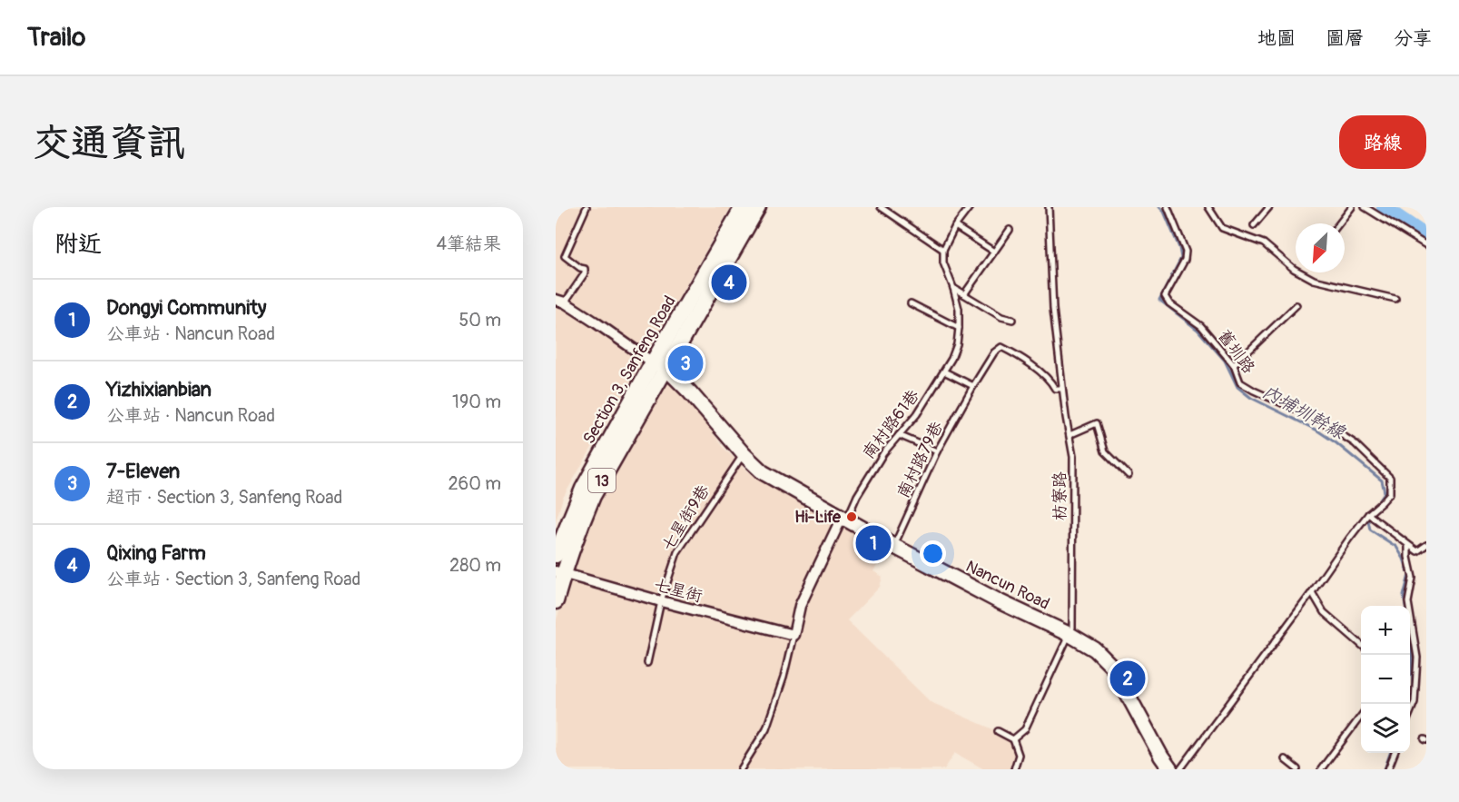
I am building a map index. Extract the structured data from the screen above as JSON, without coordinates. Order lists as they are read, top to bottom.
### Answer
{
  "streets": {
    "main road": ["Section 3, Sanfeng Road", "13"],
    "street": ["Nancun Road", "七星街"],
    "lane": [
      "舊圳路",
      "南村路61巷",
      "南村路79巷",
      "枋寮路",
      "七星街9巷"
    ]
  },
  "crossings": [
    ["Section 3, Sanfeng Road", "Nancun Road"],
    ["Section 3, Sanfeng Road", "七星街"],
    ["南村路61巷", "Nancun Road"],
    ["南村路79巷", "枋寮路"],
    ["南村路79巷", "Nancun Road"],
    ["枋寮路", "Nancun Road"],
    ["七星街9巷", "Nancun Road"],
    ["七星街9巷", "七星街"]
  ],
  "water": ["內埔圳幹線"],
  "places": ["Hi-Life"],
  "north": "bottom left",
  "page": {
    "header": "Trailo",
    "nav": ["地圖", "圖層", "分享"],
    "buttons": "路線",
    "title": "交通資訊",
    "heading": ["附近", "4筆結果"],
    "pins": [
      "4",
      "3",
      "1",
      "2"
    ],
    "list": [
      {
        "mark": "1",
        "name": "Dongyi Community",
        "note": "公車站 · Nancun Road",
        "value": "50 m"
      },
      {
        "mark": "2",
        "name": "Yizhixianbian",
        "note": "公車站 · Nancun Road",
        "value": "190 m"
      },
      {
        "mark": "3",
        "name": "7-Eleven",
        "note": "超市 · Section 3, Sanfeng Road",
        "value": "260 m"
      },
      {
        "mark": "4",
        "name": "Qixing Farm",
        "note": "公車站 · Section 3, Sanfeng Road",
        "value": "280 m"
      }
    ],
    "map_buttons": ["+", "−"]
  }
}
